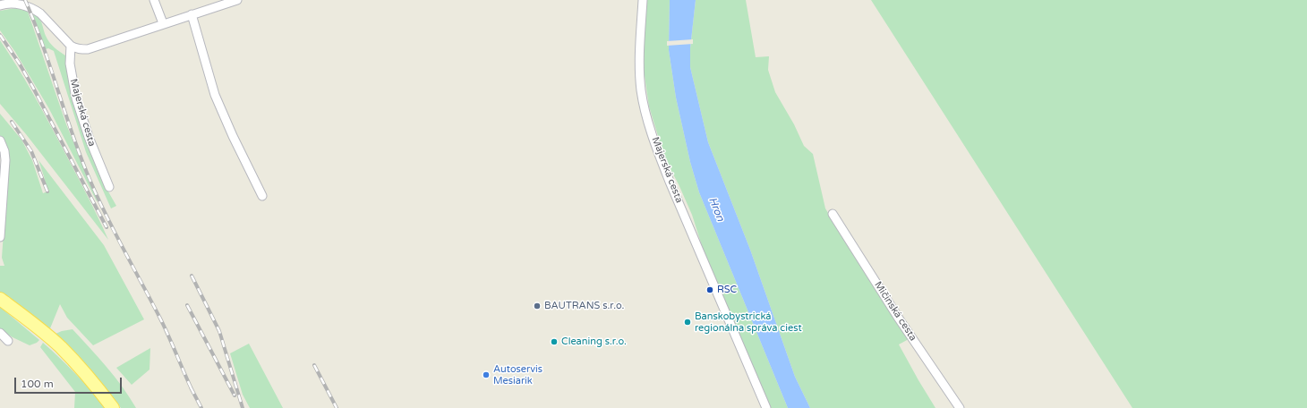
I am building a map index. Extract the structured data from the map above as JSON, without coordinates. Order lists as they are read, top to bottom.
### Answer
{
  "streets": {
    "street": ["Majerská cesta", "Mičinská cesta"]
  },
  "water": ["Hron"],
  "places": [
    "RSC",
    "BAUTRANS s.r.o.",
    "Banskobystrická regionálna správa ciest",
    "Cleaning s.r.o.",
    "Autoservis Mesiarik"
  ],
  "scale_bar": "100 m"
}
